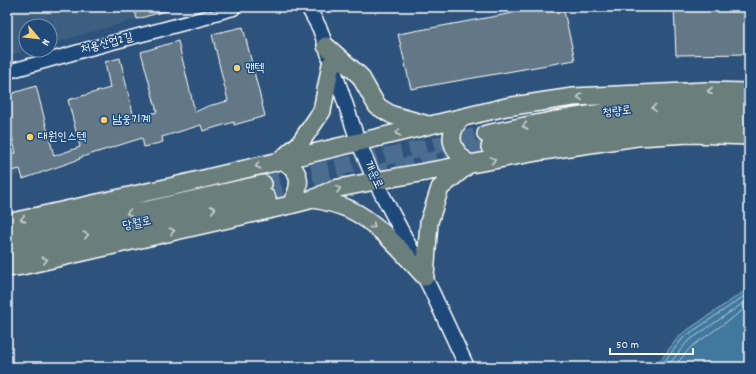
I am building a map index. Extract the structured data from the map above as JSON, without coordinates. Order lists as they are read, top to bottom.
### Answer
{
  "streets": {
    "highway": ["청량로", "당월로"],
    "main road": ["개운로"],
    "street": ["처용산업2길"]
  },
  "places": ["맨텍", "남웅기계", "대원인스텍"],
  "scale_bar": "50 m",
  "north": "bottom right"
}
